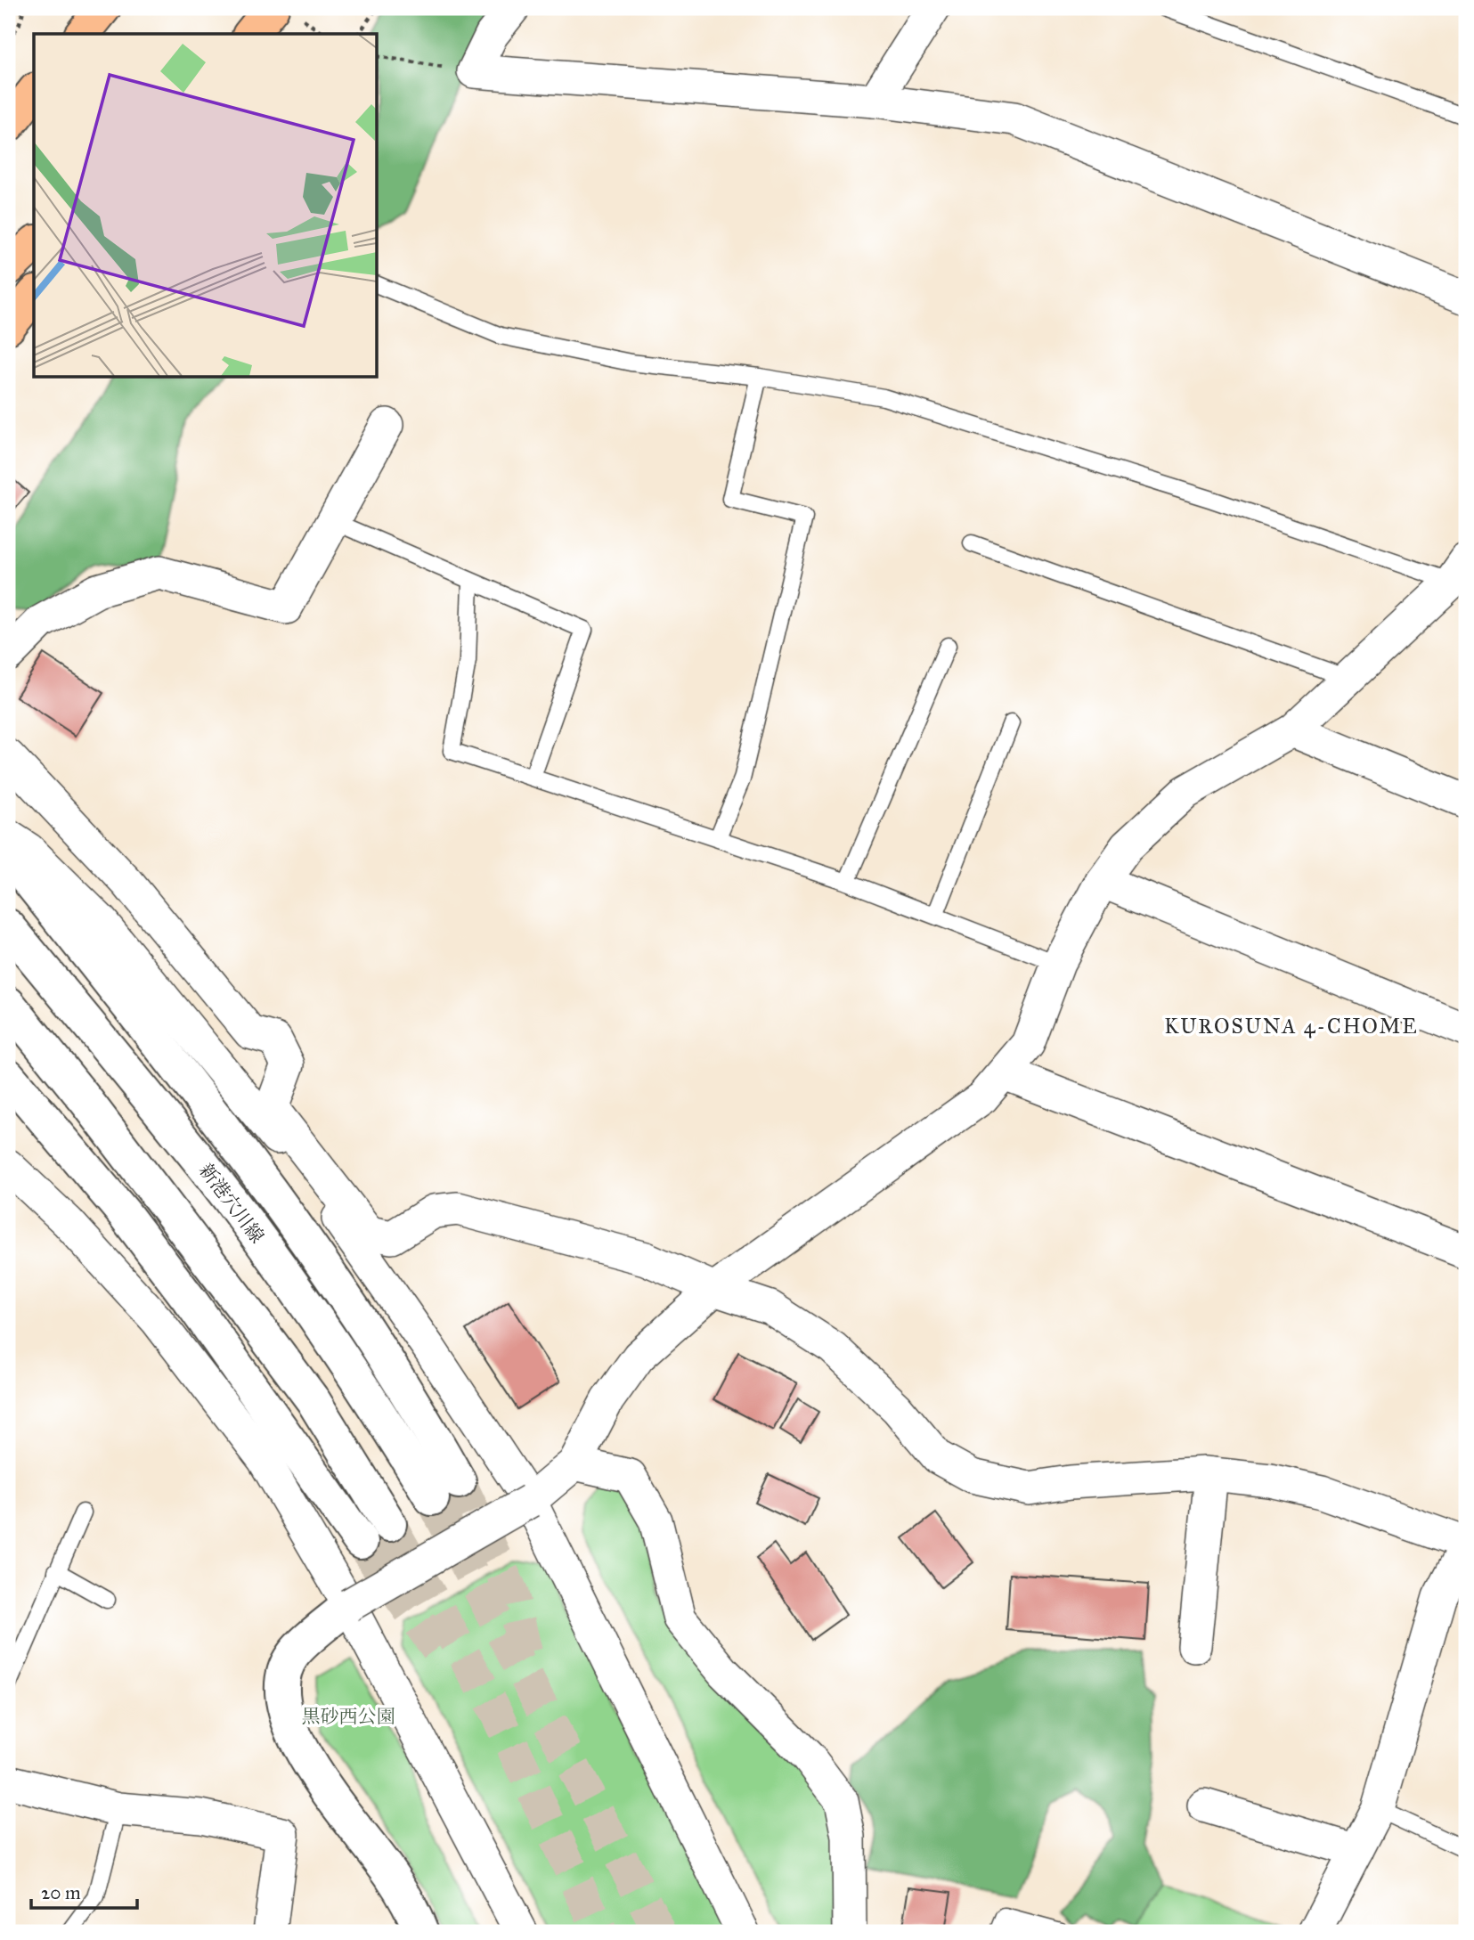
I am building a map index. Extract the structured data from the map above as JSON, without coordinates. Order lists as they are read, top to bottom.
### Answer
{
  "streets": {
    "street": ["新港穴川線"]
  },
  "districts": ["KUROSUNA 4-CHOME"],
  "parks": ["黒砂西公園"],
  "scale_bar": "20 m"
}
